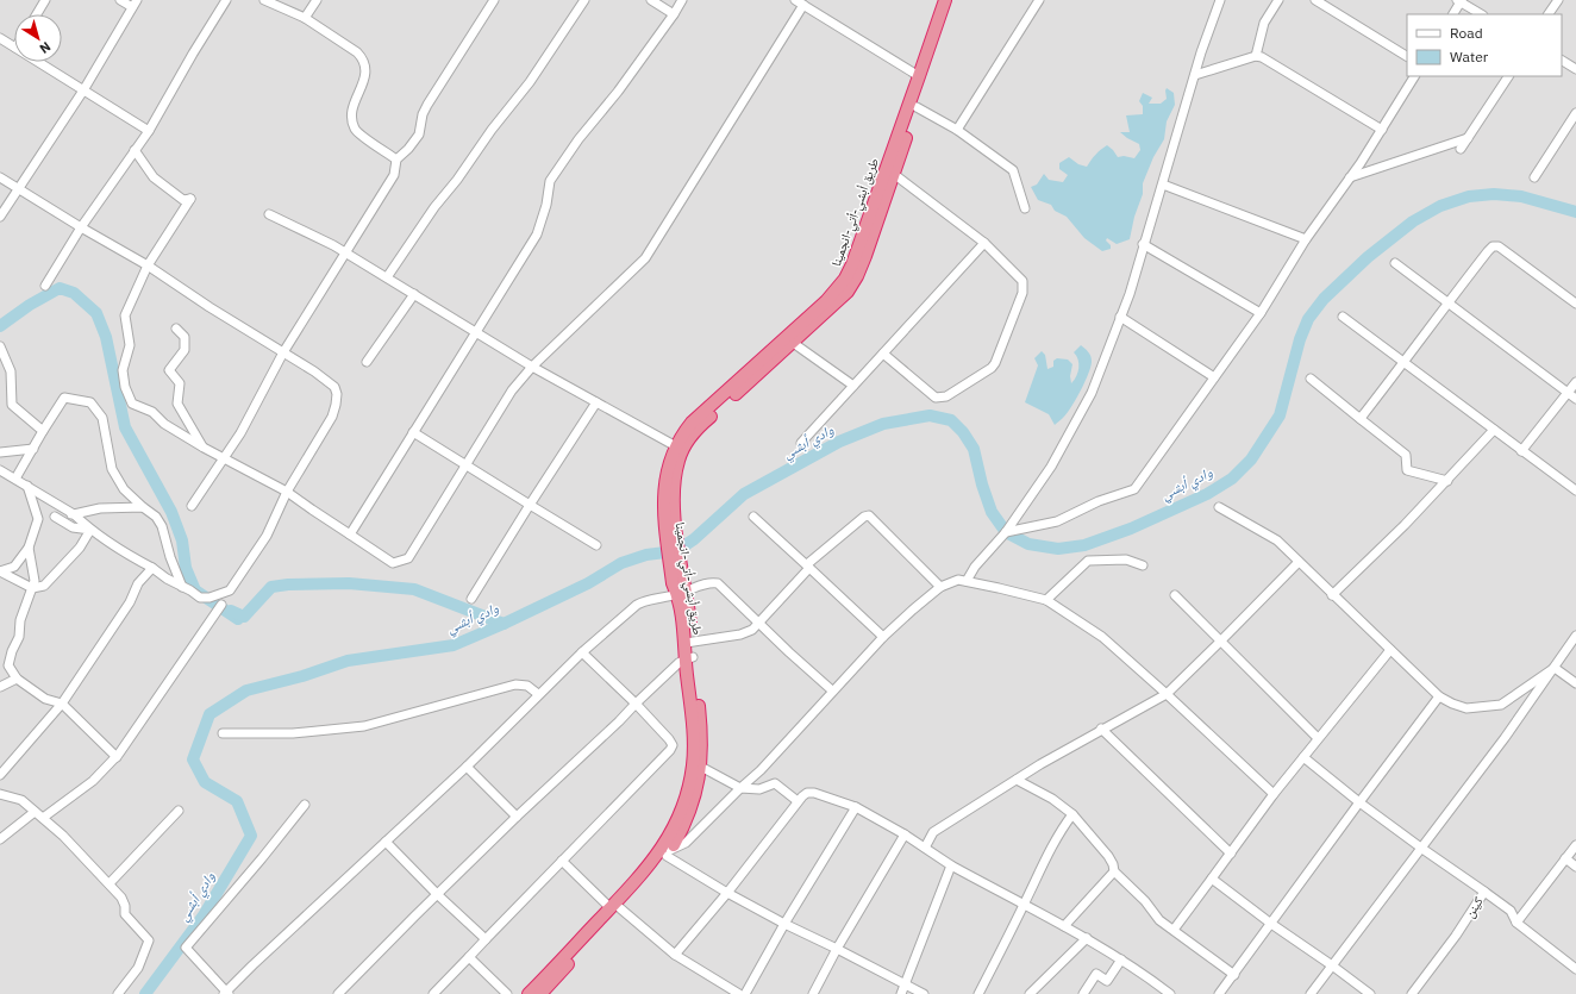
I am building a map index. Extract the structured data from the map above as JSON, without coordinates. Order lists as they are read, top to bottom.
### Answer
{
  "streets": {
    "highway": ["طريق أبشي-أتي-انجمينا"],
    "street": ["كينن"]
  },
  "water": ["وادي أبشي"],
  "legend": ["Road", "Water"],
  "north": "bottom right"
}
